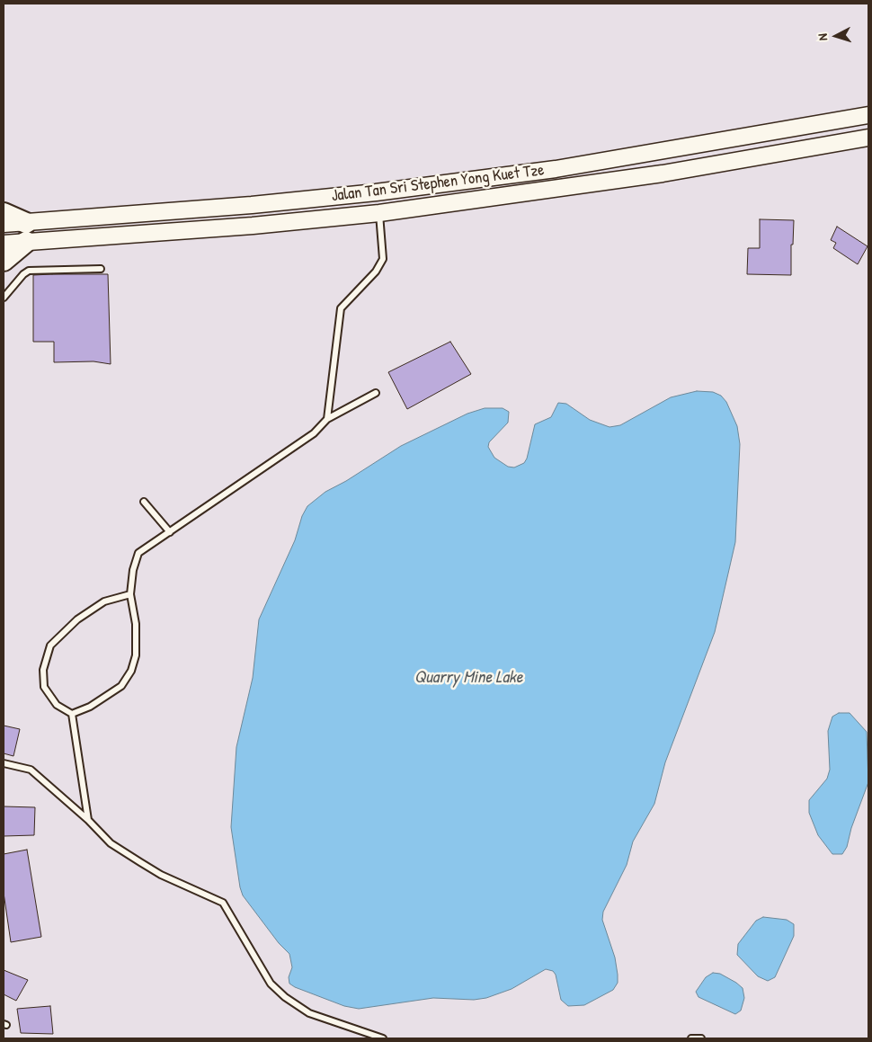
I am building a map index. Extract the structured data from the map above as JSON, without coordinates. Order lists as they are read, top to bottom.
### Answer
{
  "streets": {
    "main road": ["Jalan Tan Sri Stephen Yong Kuet Tze"]
  },
  "water": ["Quarry Mine Lake"],
  "north": "left"
}
